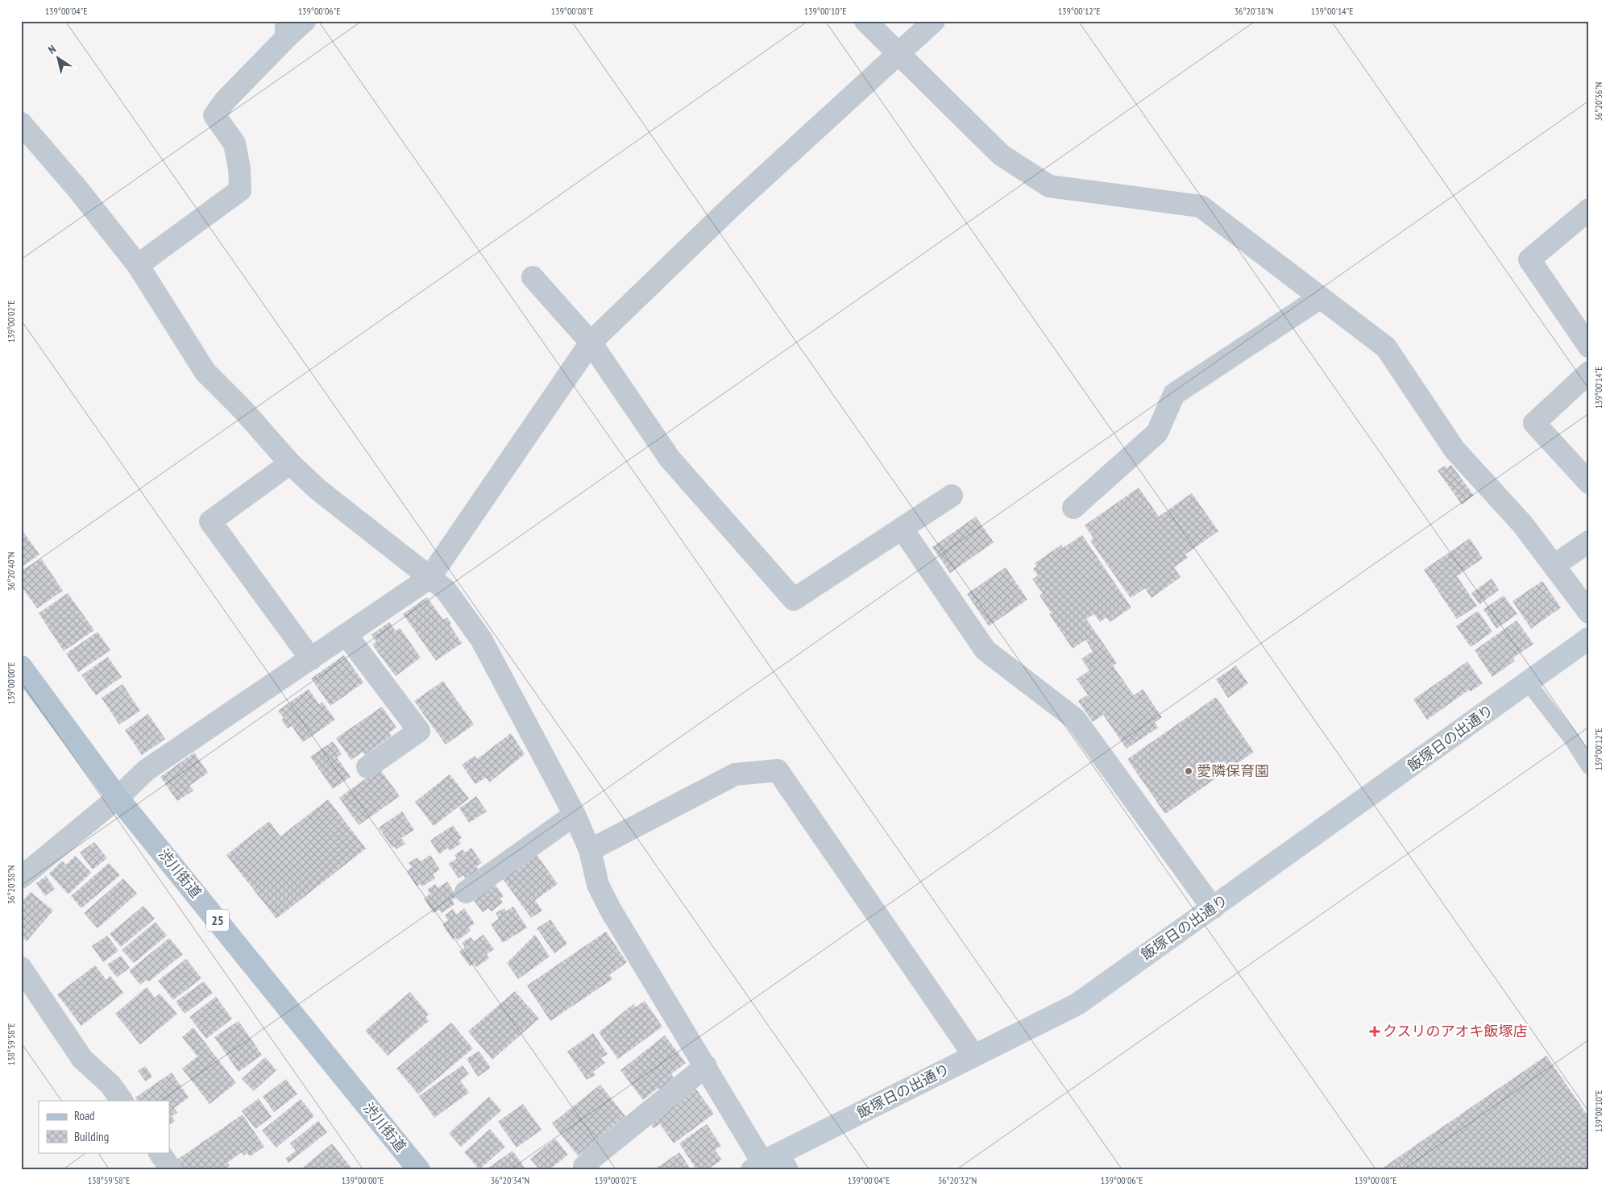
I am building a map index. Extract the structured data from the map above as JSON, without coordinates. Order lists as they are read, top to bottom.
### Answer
{
  "streets": {
    "main road": ["渋川街道", "25"],
    "street": ["飯塚日の出通り"]
  },
  "places": {
    "other": ["愛隣保育園"],
    "health": ["クスリのアオキ飯塚店"]
  },
  "legend": ["Road", "Building"],
  "north": "top left",
  "coordinates": [
    "139°00'04\"E",
    "139°00'06\"E",
    "139°00'08\"E",
    "139°00'10\"E",
    "139°00'12\"E",
    "36°20'38\"N",
    "139°00'14\"E",
    "36°20'36\"N",
    "139°00'02\"E",
    "36°20'40\"N",
    "139°00'00\"E",
    "138°59'58\"E",
    "36°20'34\"N",
    "36°20'32\"N"
  ]
}
